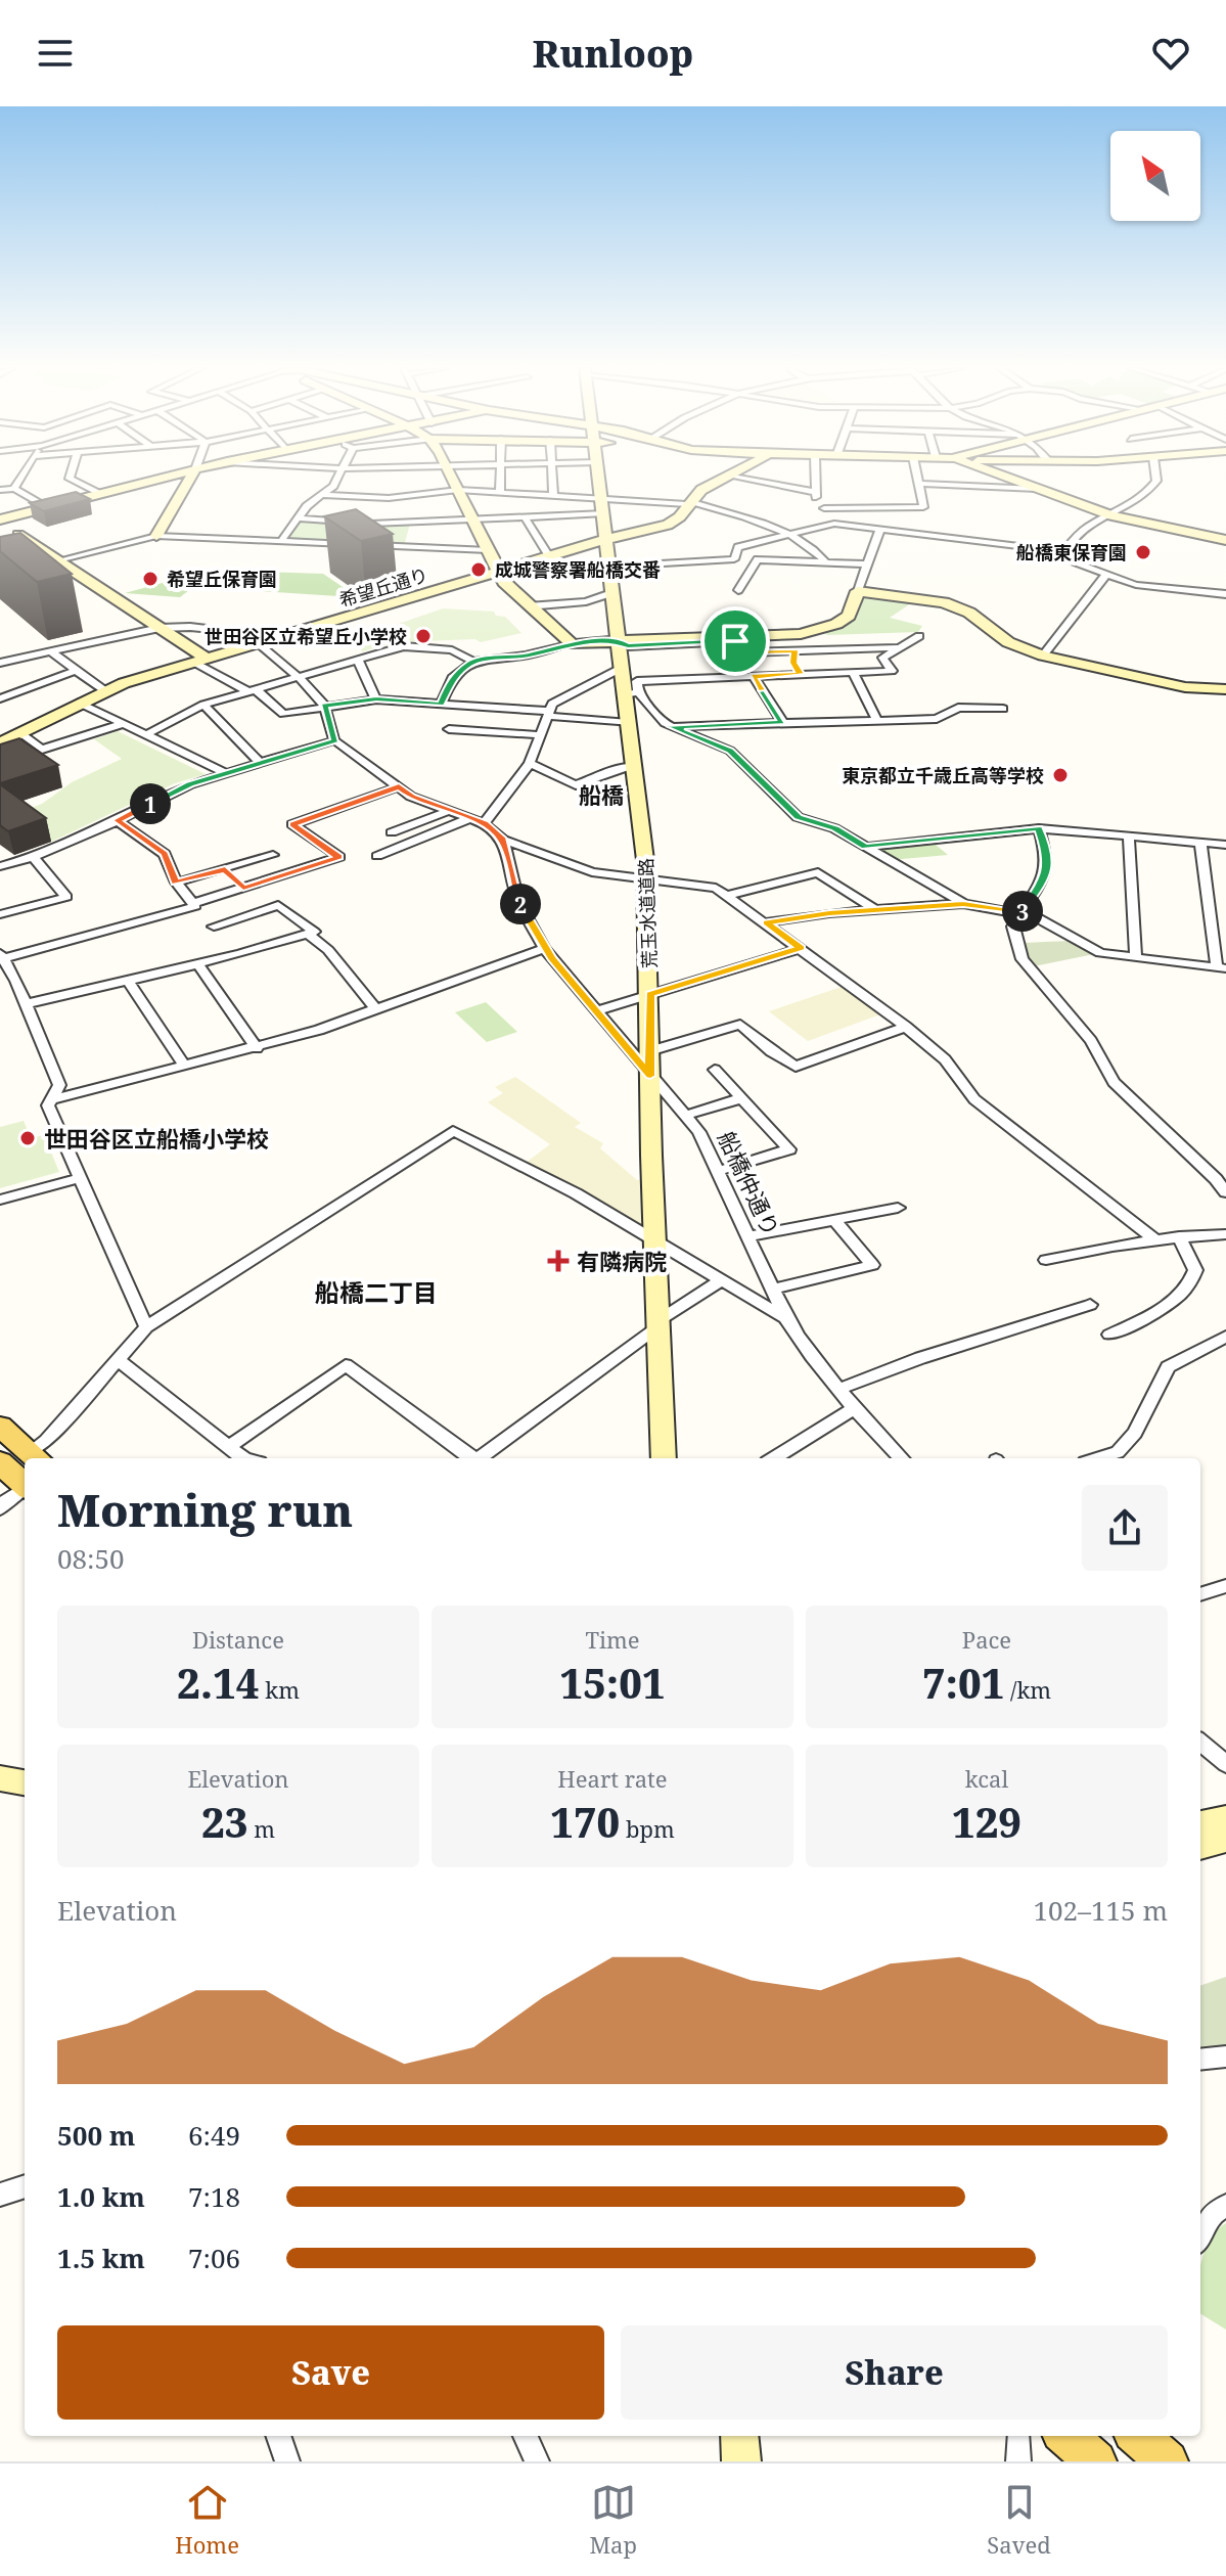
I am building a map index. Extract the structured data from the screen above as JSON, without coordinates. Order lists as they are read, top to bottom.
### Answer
{
  "streets": {
    "street": ["希望丘通り", "荒玉水道道路", "船橋仲通り"]
  },
  "crossings": [
    ["希望丘通り", "荒玉水道道路"],
    ["荒玉水道道路", "船橋仲通り"]
  ],
  "districts": ["船橋", "船橋二丁目"],
  "places": {
    "other": [
      "船橋東保育園",
      "成城警察署船橋交番",
      "希望丘保育園",
      "世田谷区立希望丘小学校",
      "東京都立千歳丘高等学校",
      "世田谷区立船橋小学校"
    ],
    "health": ["有隣病院"]
  },
  "north": "top left",
  "page": {
    "header": "Runloop",
    "pins": ["1", "2", "3"],
    "heading": ["Morning run", "08:50"],
    "stats": [
      ["Distance", "2.14 km"],
      ["Time", "15:01"],
      ["Pace", "7:01 /km"],
      ["Elevation", "23 m"],
      ["Heart rate", "170 bpm"],
      ["kcal", "129"]
    ],
    "chart": ["Elevation", "102–115 m"],
    "list": [
      {
        "name": "500 m",
        "note": "6:49"
      },
      {
        "name": "1.0 km",
        "note": "7:18"
      },
      {
        "name": "1.5 km",
        "note": "7:06"
      }
    ],
    "buttons": ["Save", "Share"],
    "tabs": ["Home", "Map", "Saved"]
  }
}
